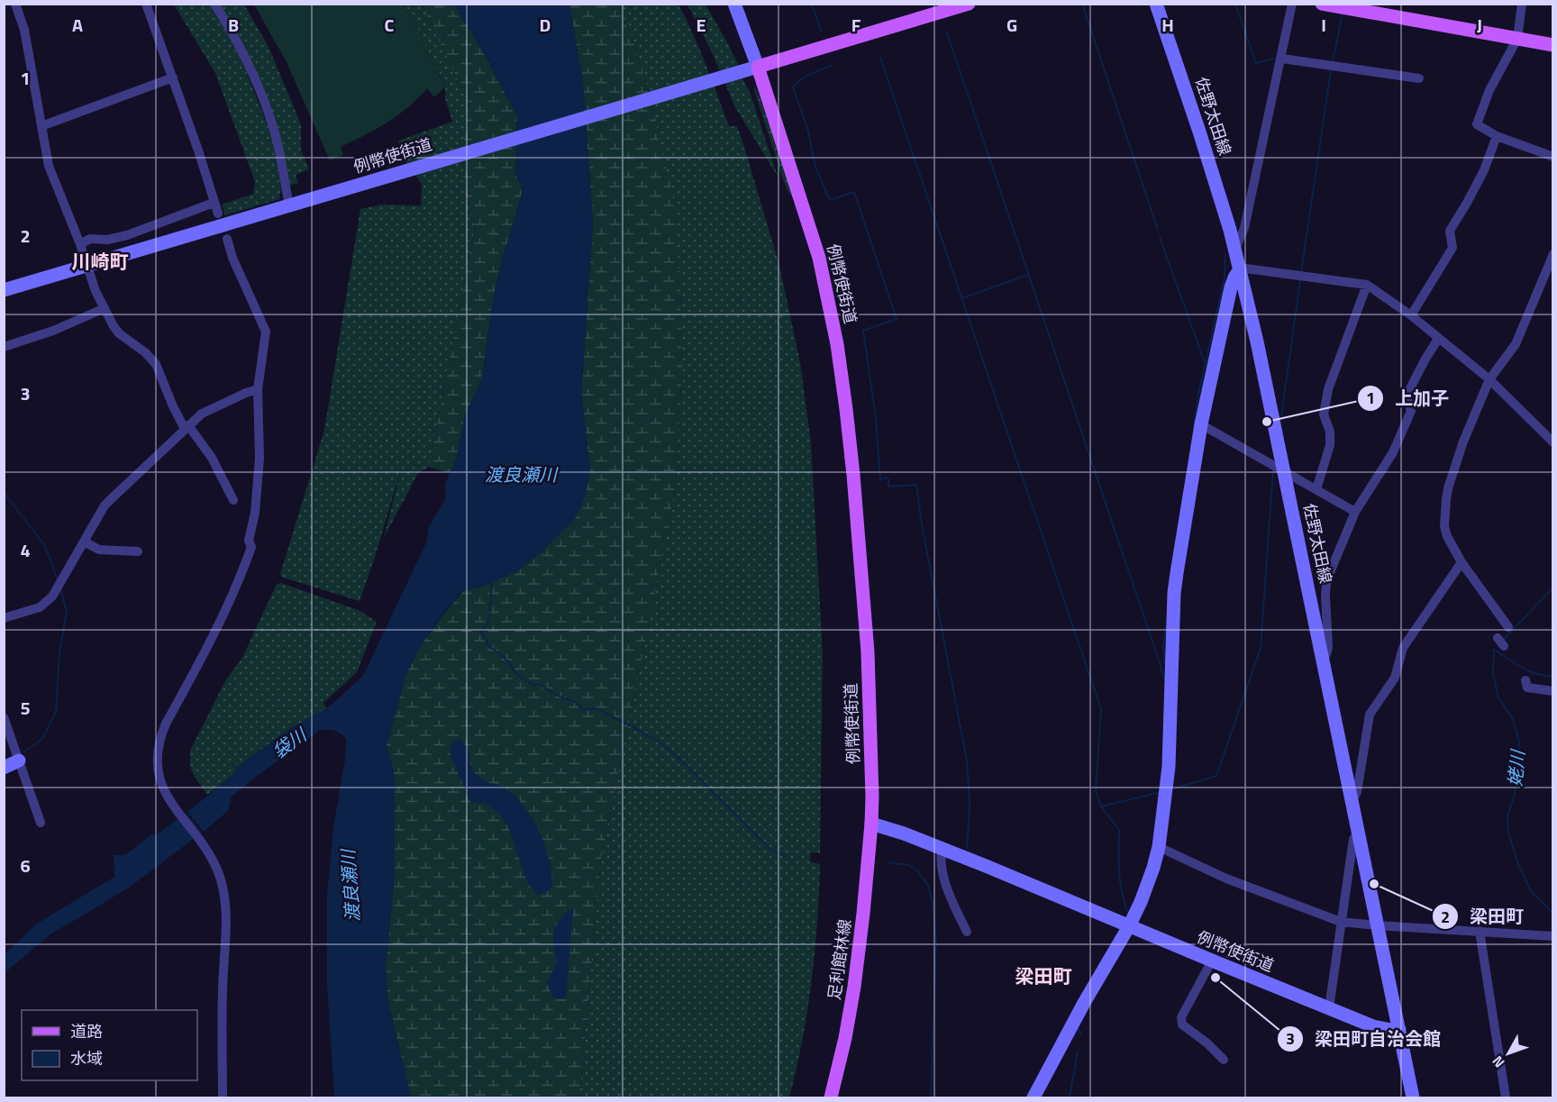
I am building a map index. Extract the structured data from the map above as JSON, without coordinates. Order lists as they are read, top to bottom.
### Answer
{
  "streets": {
    "main road": ["佐野太田線", "例幣使街道", "足利館林線"]
  },
  "crossings": [
    ["佐野太田線", "例幣使街道"],
    ["例幣使街道", "足利館林線"]
  ],
  "districts": ["川崎町", "梁田町"],
  "water": ["渡良瀬川", "袋川", "姥川"],
  "places": ["上加子", "梁田町", "梁田町自治会館"],
  "legend": ["道路", "水域"],
  "north": "bottom left",
  "grid": {
    "columns": [
      "A",
      "B",
      "C",
      "D",
      "E",
      "F",
      "G",
      "H",
      "I",
      "J"
    ],
    "rows": [
      "1",
      "2",
      "3",
      "4",
      "5",
      "6"
    ]
  }
}
